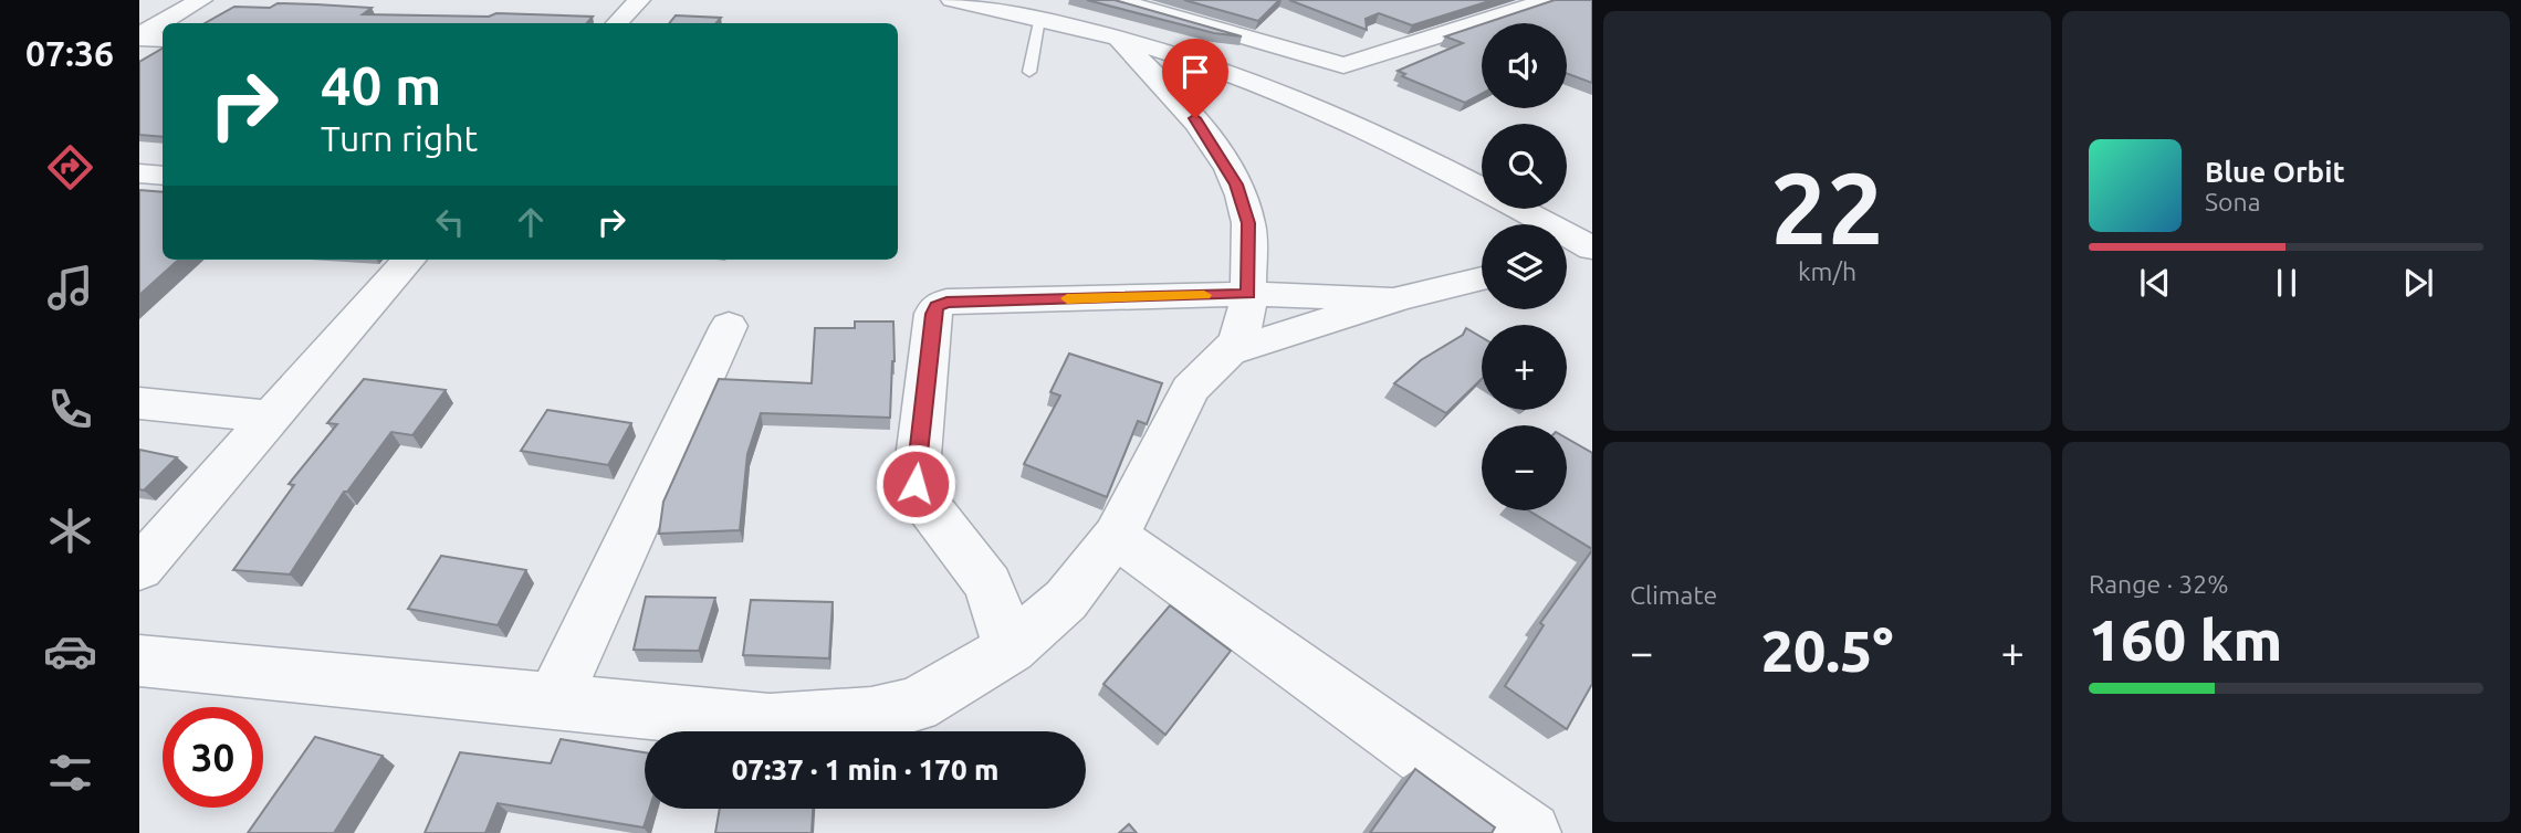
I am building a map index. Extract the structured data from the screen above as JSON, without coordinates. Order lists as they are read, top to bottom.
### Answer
{
  "page": {
    "tabs": "07:36",
    "tile": [
      ["22", "km/h"],
      "Climate",
      ["Range · 32%", "160 km"]
    ],
    "map_buttons": ["+", "−"],
    "turn": ["40 m", "Turn right"],
    "song": ["Blue Orbit", "Sona"],
    "heat": ["−", "20.5°", "+"],
    "limit": "30",
    "trip": "07:37 · 1 min · 170 m"
  }
}
